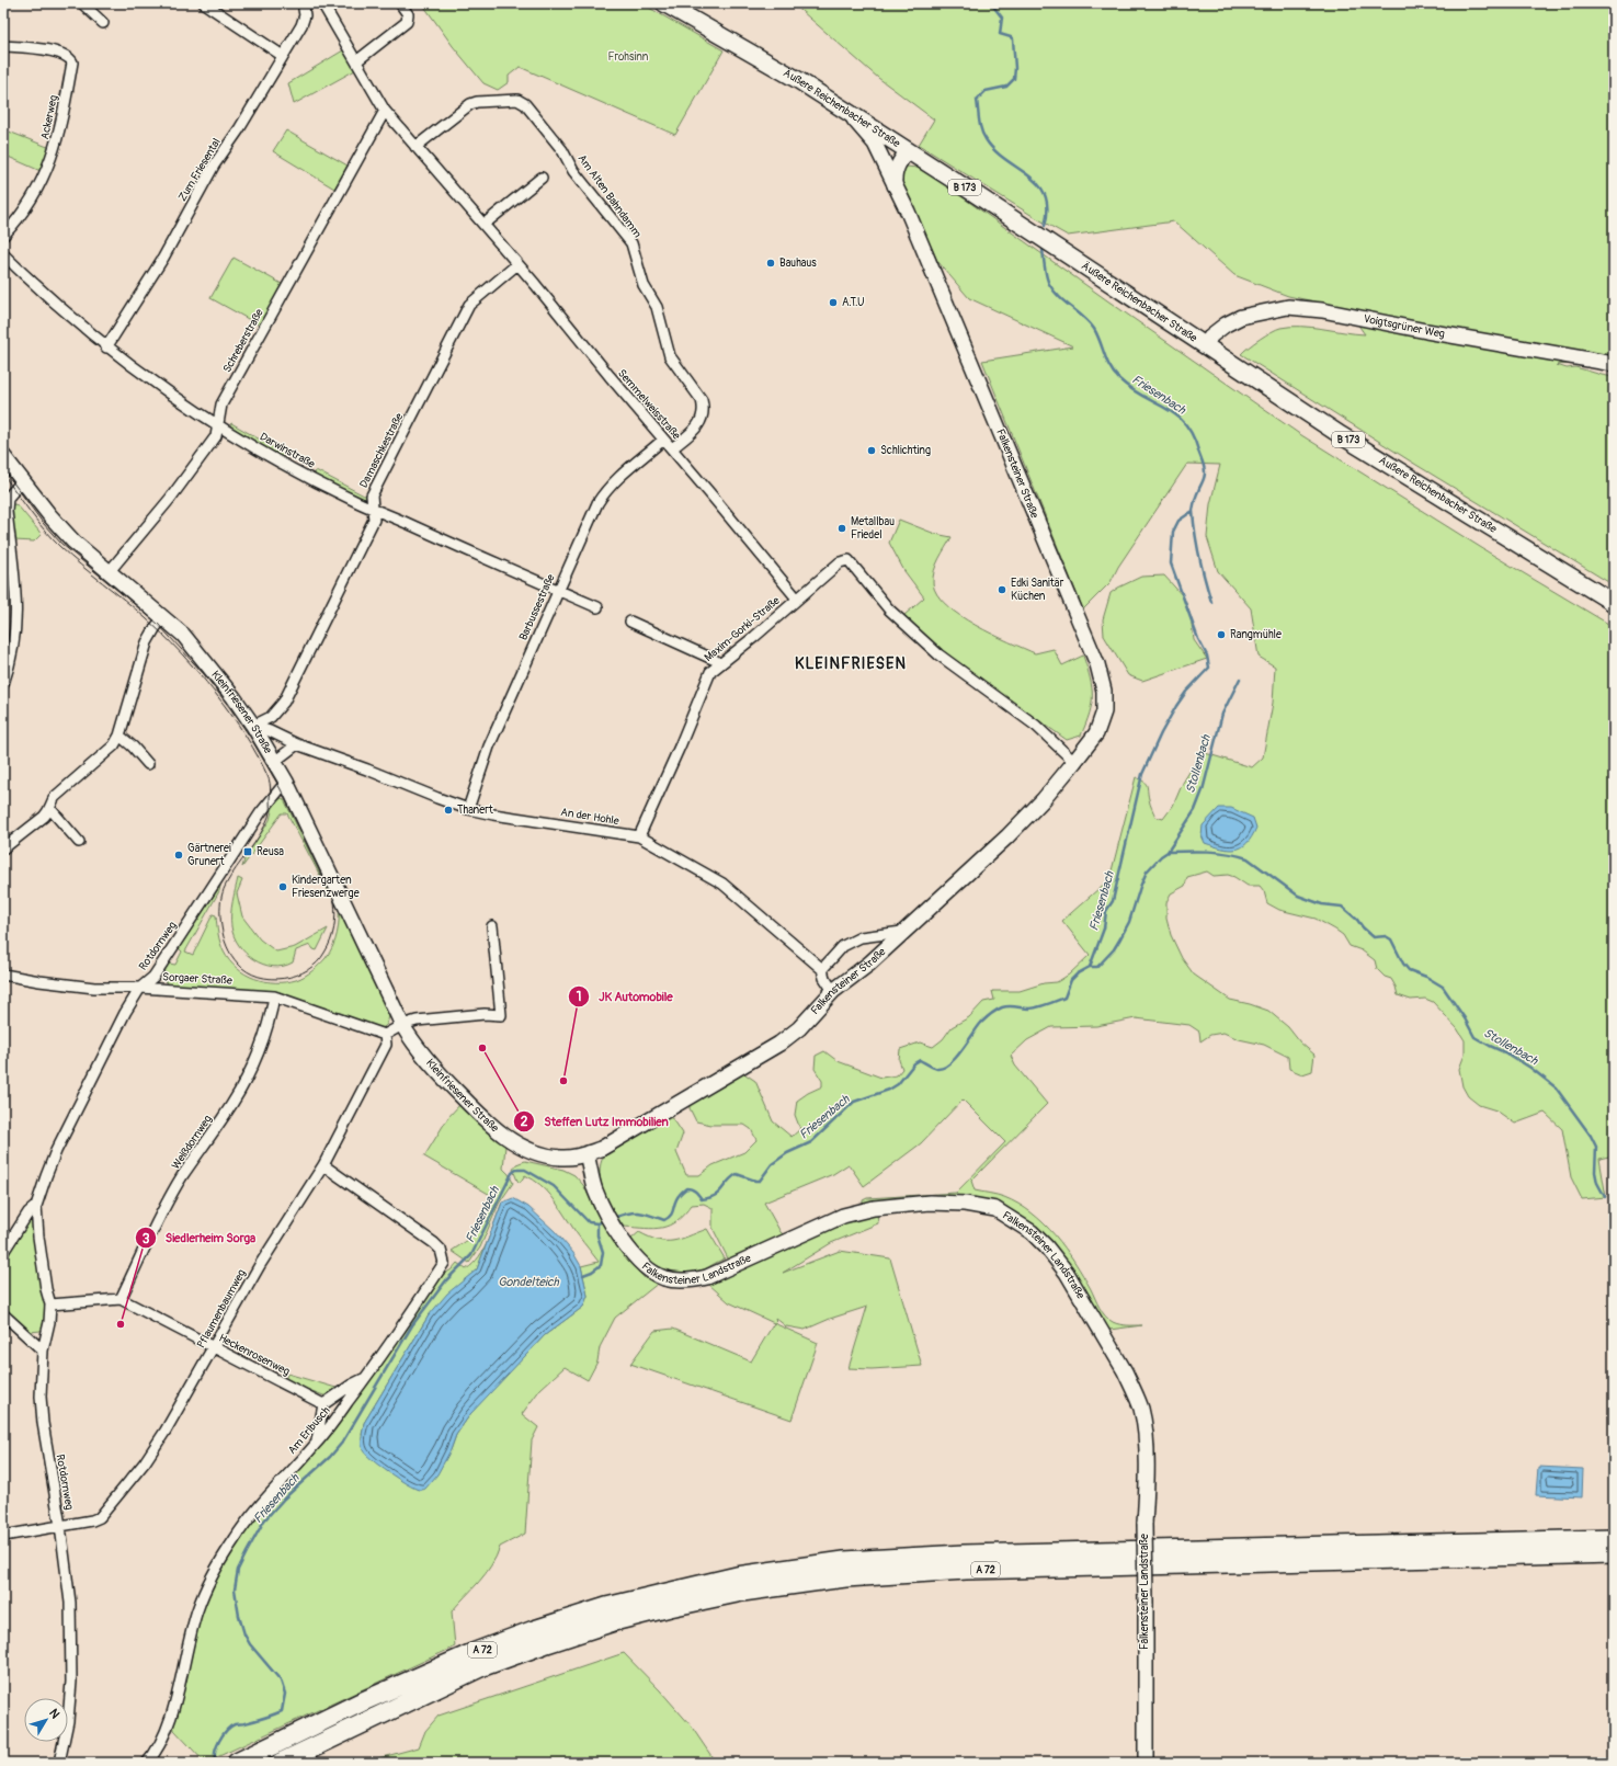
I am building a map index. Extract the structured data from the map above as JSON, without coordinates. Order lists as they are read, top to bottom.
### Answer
{
  "streets": {
    "highway": ["A 72"],
    "main road": [
      "Äußere Reichenbacher Straße",
      "B 173",
      "Voigtsgrüner Weg",
      "Falkensteiner Straße",
      "Kleinfriesener Straße",
      "Falkensteiner Landstraße"
    ],
    "street": [
      "Ackerweg",
      "Zum Friesental",
      "Am Alten Bahndamm",
      "Schreberstraße",
      "Semmelweisstraße",
      "Darwinstraße",
      "Damaschkestraße",
      "Barbussestraße",
      "Maxim-Gorki-Straße",
      "An der Hohle",
      "Rotdornweg",
      "Sorgaer Straße",
      "Weißdornweg",
      "Pflaumenbaumweg",
      "Heckenrosenweg",
      "Am Erlbusch"
    ]
  },
  "crossings": [
    ["Äußere Reichenbacher Straße", "Voigtsgrüner Weg"],
    ["Äußere Reichenbacher Straße", "Falkensteiner Straße"],
    ["Zum Friesental", "Darwinstraße"],
    ["Am Alten Bahndamm", "Semmelweisstraße"],
    ["Schreberstraße", "Semmelweisstraße"],
    ["Schreberstraße", "Darwinstraße"],
    ["Schreberstraße", "Kleinfriesener Straße"],
    ["Semmelweisstraße", "Damaschkestraße"],
    ["Semmelweisstraße", "Barbussestraße"],
    ["Semmelweisstraße", "Maxim-Gorki-Straße"],
    ["Darwinstraße", "Damaschkestraße"],
    ["Darwinstraße", "Barbussestraße"],
    ["Damaschkestraße", "Kleinfriesener Straße"],
    ["Damaschkestraße", "An der Hohle"],
    ["Falkensteiner Straße", "Maxim-Gorki-Straße"],
    ["Falkensteiner Straße", "Kleinfriesener Straße"],
    ["Falkensteiner Straße", "An der Hohle"],
    ["Falkensteiner Straße", "Falkensteiner Landstraße"],
    ["Barbussestraße", "An der Hohle"],
    ["Maxim-Gorki-Straße", "An der Hohle"],
    ["Kleinfriesener Straße", "An der Hohle"],
    ["Kleinfriesener Straße", "Rotdornweg"],
    ["Kleinfriesener Straße", "Falkensteiner Landstraße"],
    ["Rotdornweg", "Sorgaer Straße"],
    ["Rotdornweg", "Pflaumenbaumweg"],
    ["Sorgaer Straße", "Weißdornweg"],
    ["Sorgaer Straße", "Pflaumenbaumweg"],
    ["Weißdornweg", "Heckenrosenweg"],
    ["Pflaumenbaumweg", "Heckenrosenweg"],
    ["Pflaumenbaumweg", "Am Erlbusch"]
  ],
  "districts": ["KLEINFRIESEN"],
  "water": ["Friesenbach", "Stollenbach", "Gondelteich"],
  "parks": ["Frohsinn"],
  "places": {
    "other": [
      "Bauhaus",
      "A.T.U",
      "Schlichting",
      "Metallbau Friedel",
      "Edki Sanitär Küchen",
      "Rangmühle",
      "Thanert",
      "Gärtnerei Grunert",
      "Kindergarten Friesenzwerge",
      "Steffen Lutz Immobilien",
      "JK Automobile",
      "Siedlerheim Sorga"
    ],
    "transit": ["Reusa"]
  },
  "north": "top right"
}
